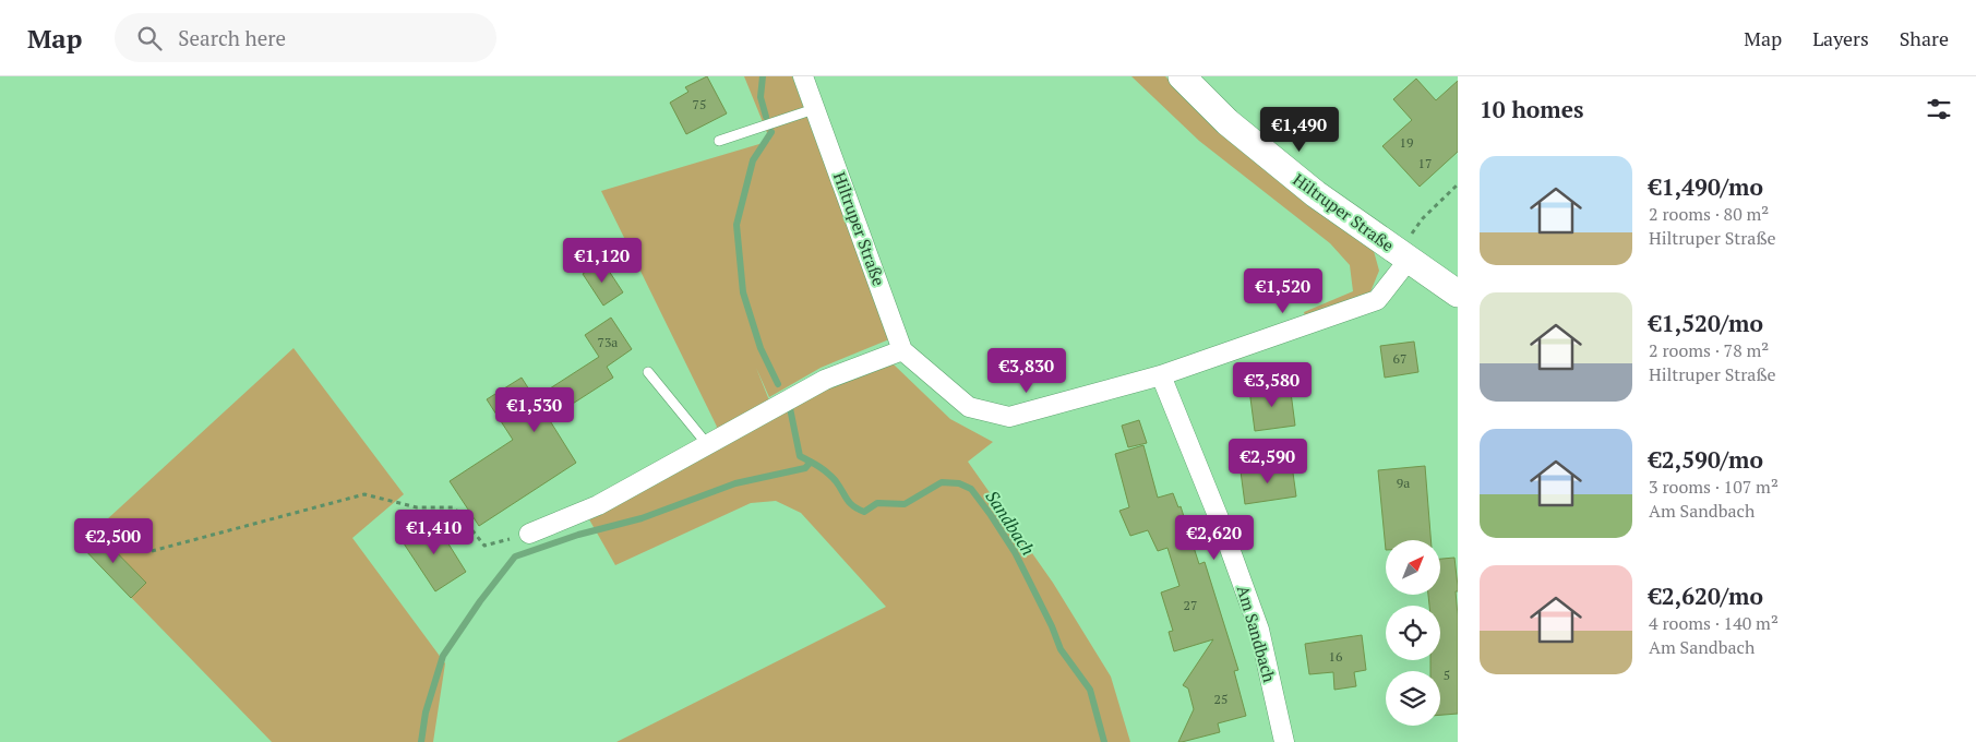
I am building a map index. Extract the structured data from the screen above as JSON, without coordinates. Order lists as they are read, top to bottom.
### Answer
{
  "streets": {
    "street": ["Hiltruper Straße", "Am Sandbach"]
  },
  "crossings": [
    ["Hiltruper Straße", "Am Sandbach"]
  ],
  "water": ["Sandbach"],
  "house_numbers": [
    "75",
    "19",
    "17",
    "73a",
    "67",
    "9a",
    "27",
    "16",
    "5",
    "25"
  ],
  "north": "top right",
  "page": {
    "header": "Map",
    "search": "Search here",
    "nav": ["Map", "Layers", "Share"],
    "heading": "10 homes",
    "price": [
      "€1,490",
      "€1,120",
      "€1,520",
      "€3,830",
      "€3,580",
      "€1,530",
      "€2,590",
      "€1,410",
      "€2,620",
      "€2,500"
    ],
    "list": [
      {
        "name": "€1,490/mo",
        "note": "2 rooms · 80 m² · Hiltruper Straße"
      },
      {
        "name": "€1,520/mo",
        "note": "2 rooms · 78 m² · Hiltruper Straße"
      },
      {
        "name": "€2,590/mo",
        "note": "3 rooms · 107 m² · Am Sandbach"
      },
      {
        "name": "€2,620/mo",
        "note": "4 rooms · 140 m² · Am Sandbach"
      }
    ]
  }
}
